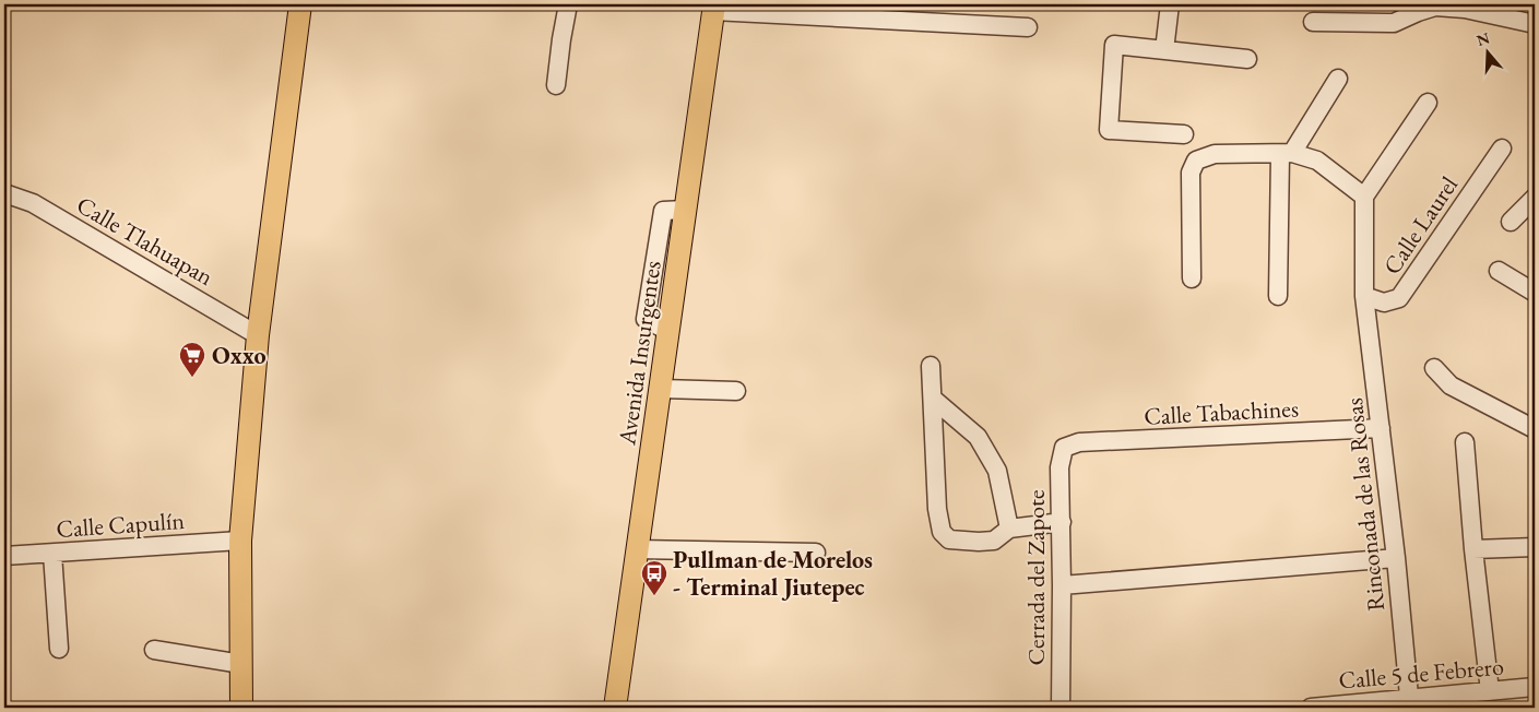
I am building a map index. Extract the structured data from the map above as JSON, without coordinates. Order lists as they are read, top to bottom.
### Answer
{
  "streets": {
    "main road": ["Avenida Insurgentes"],
    "street": [
      "Calle Laurel",
      "Calle Tlahuapan",
      "Calle Tabachines",
      "Rinconada de las Rosas",
      "Calle Capulín",
      "Cerrada del Zapote",
      "Calle 5 de Febrero"
    ]
  },
  "crossings": [
    ["Calle Laurel", "Rinconada de las Rosas"],
    ["Calle Tabachines", "Rinconada de las Rosas"],
    ["Calle Tabachines", "Cerrada del Zapote"],
    ["Rinconada de las Rosas", "Calle 5 de Febrero"]
  ],
  "places": {
    "supermarket": ["Oxxo"],
    "bus stop": ["Pullman de Morelos - Terminal Jiutepec"]
  },
  "north": "top"
}
